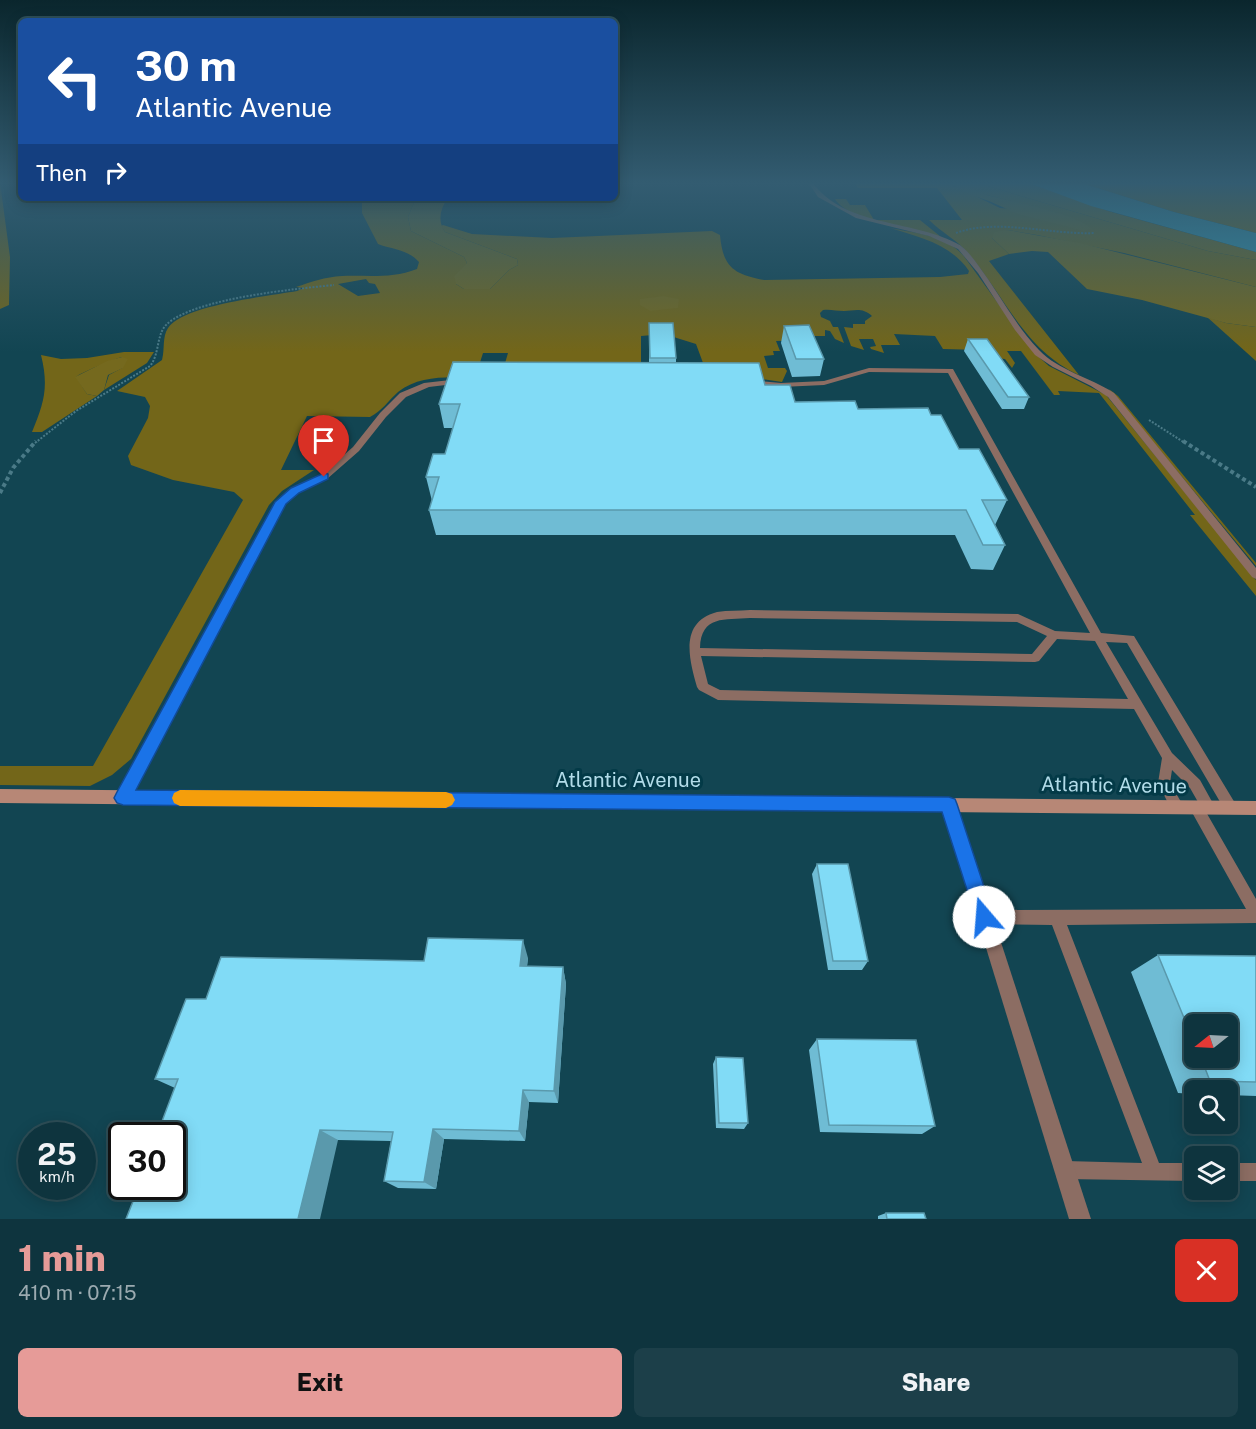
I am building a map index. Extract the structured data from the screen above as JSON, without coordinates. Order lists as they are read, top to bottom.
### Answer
{
  "streets": {
    "main road": ["Atlantic Avenue"]
  },
  "north": "left",
  "page": {
    "turn": ["30 m", "Atlantic Avenue"],
    "then": "Then",
    "speed": "25 km/h",
    "limit": "30",
    "heading": ["1 min", "410 m · 07:15"],
    "buttons": ["Exit", "Share"]
  }
}
